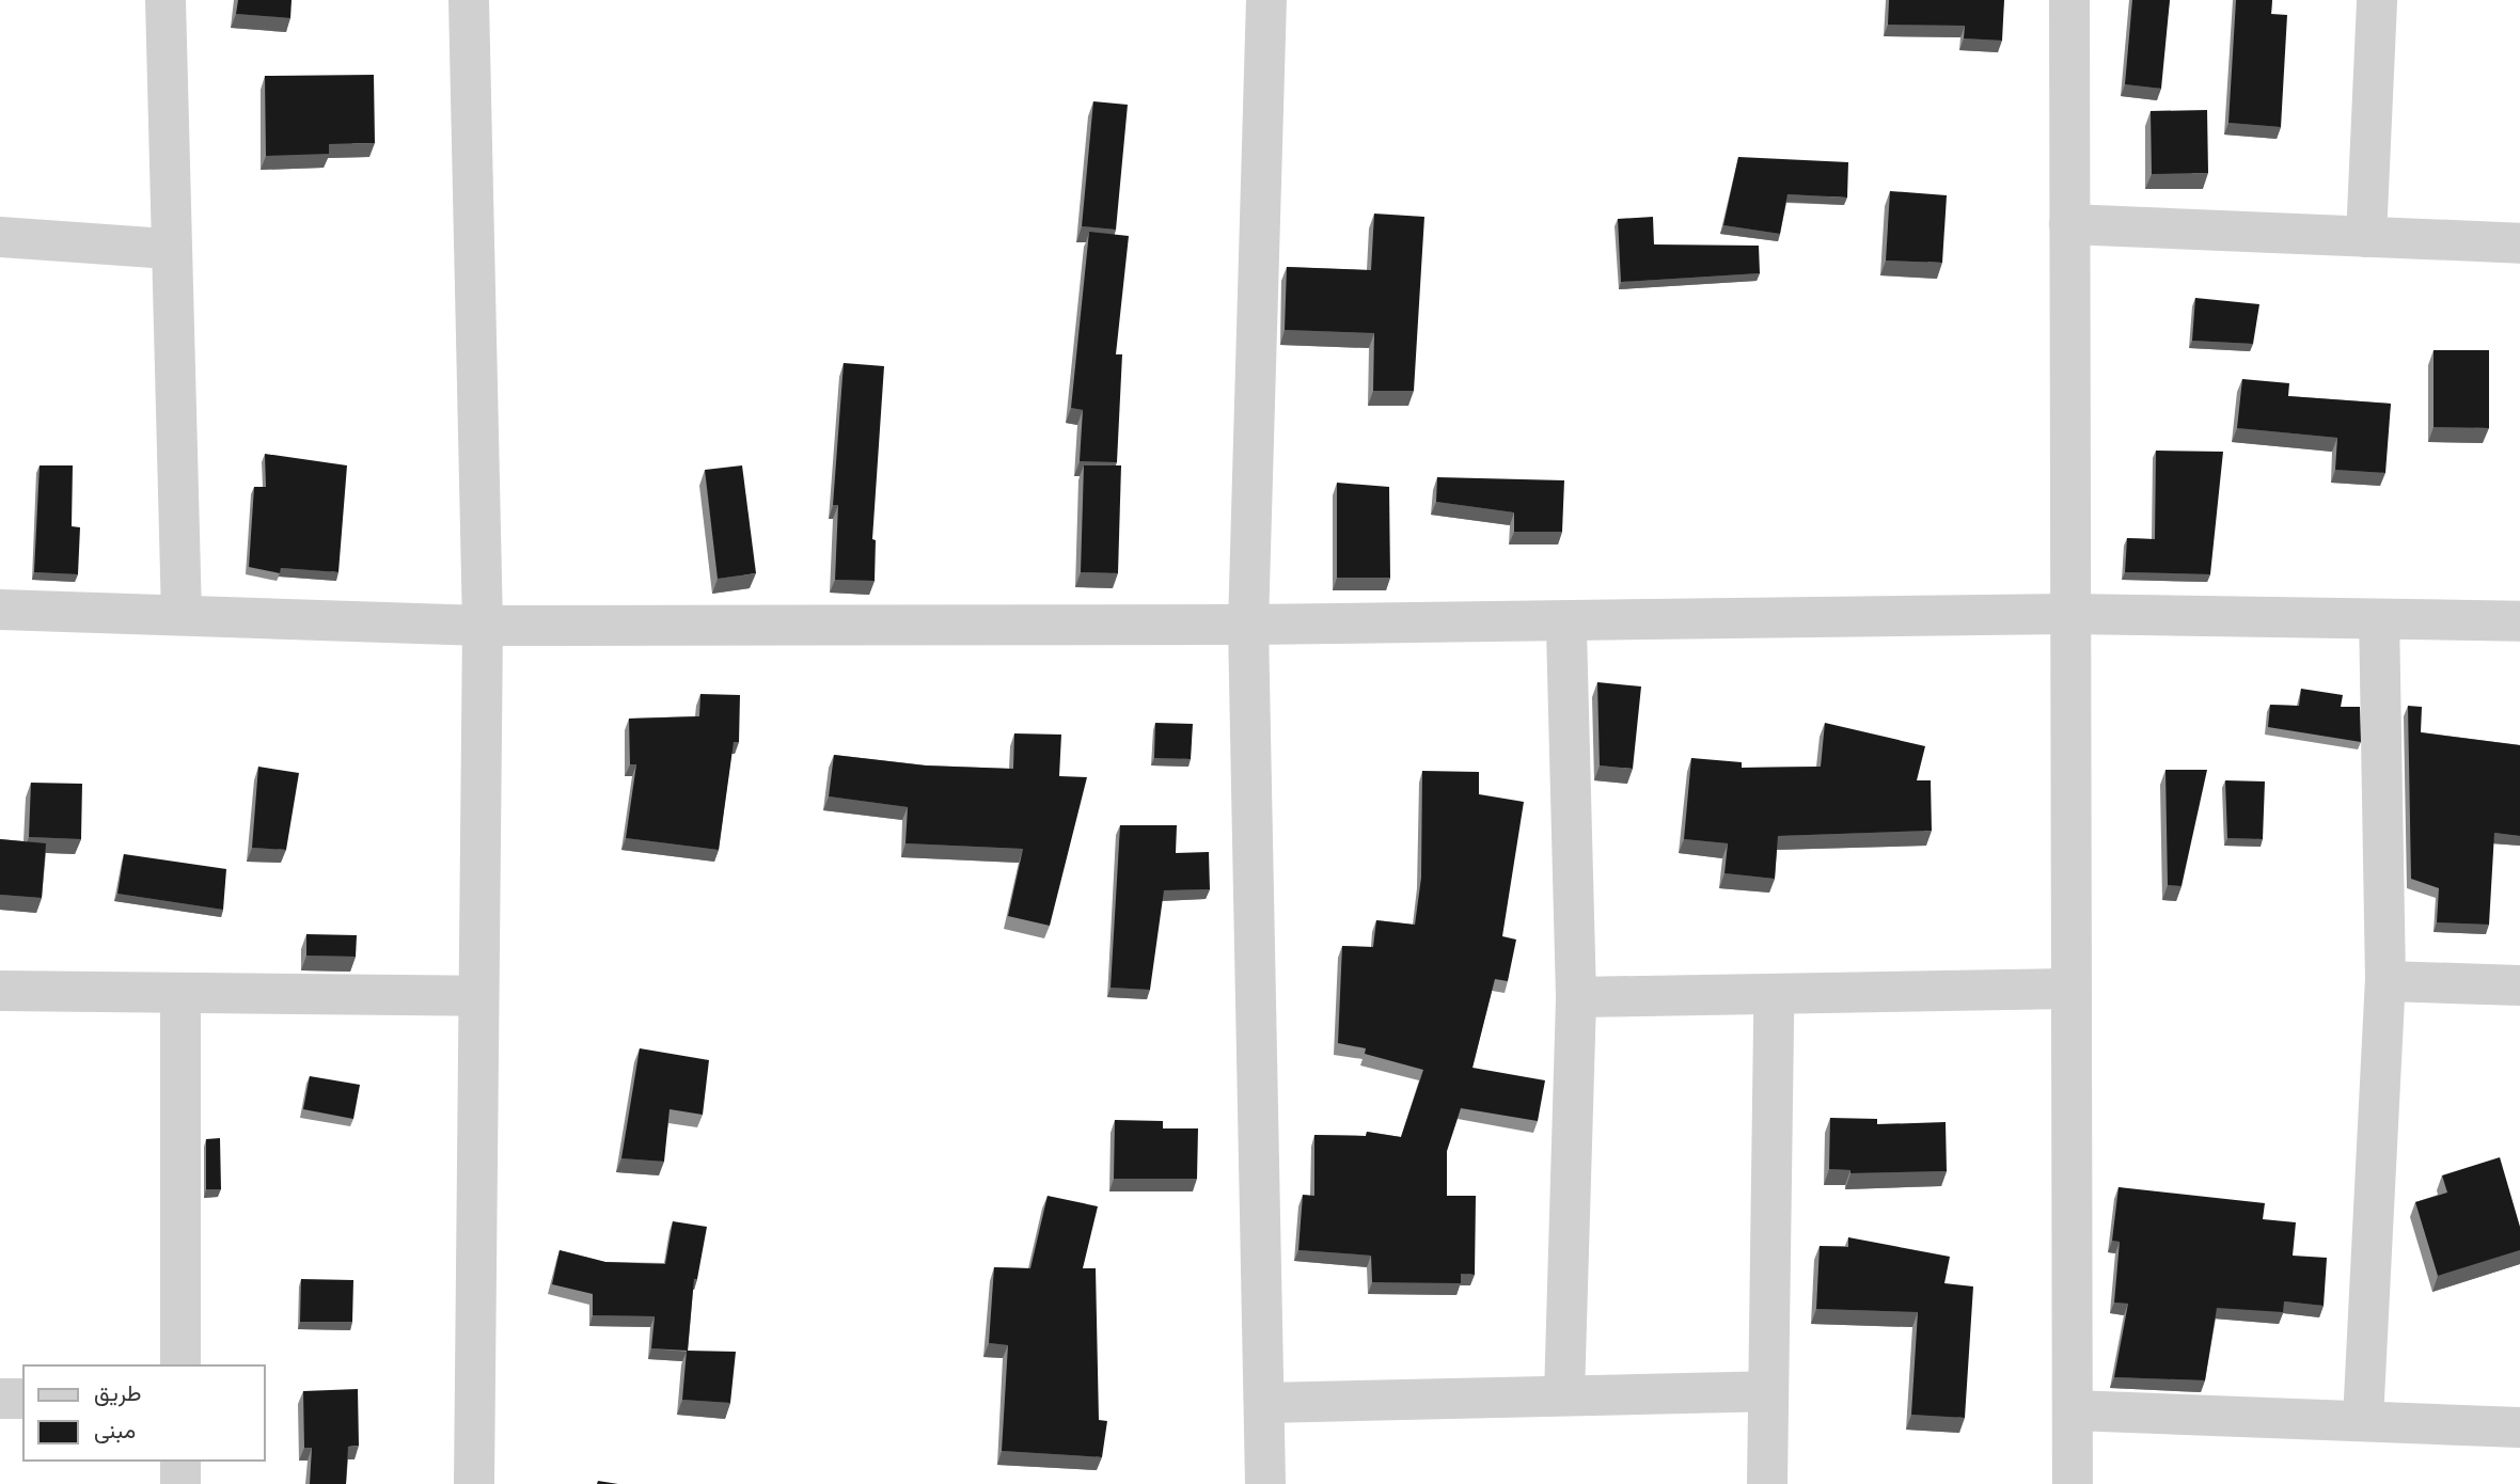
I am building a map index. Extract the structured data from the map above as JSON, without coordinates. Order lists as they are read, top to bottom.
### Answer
{
  "legend": ["طريق", "مبنى"]
}
